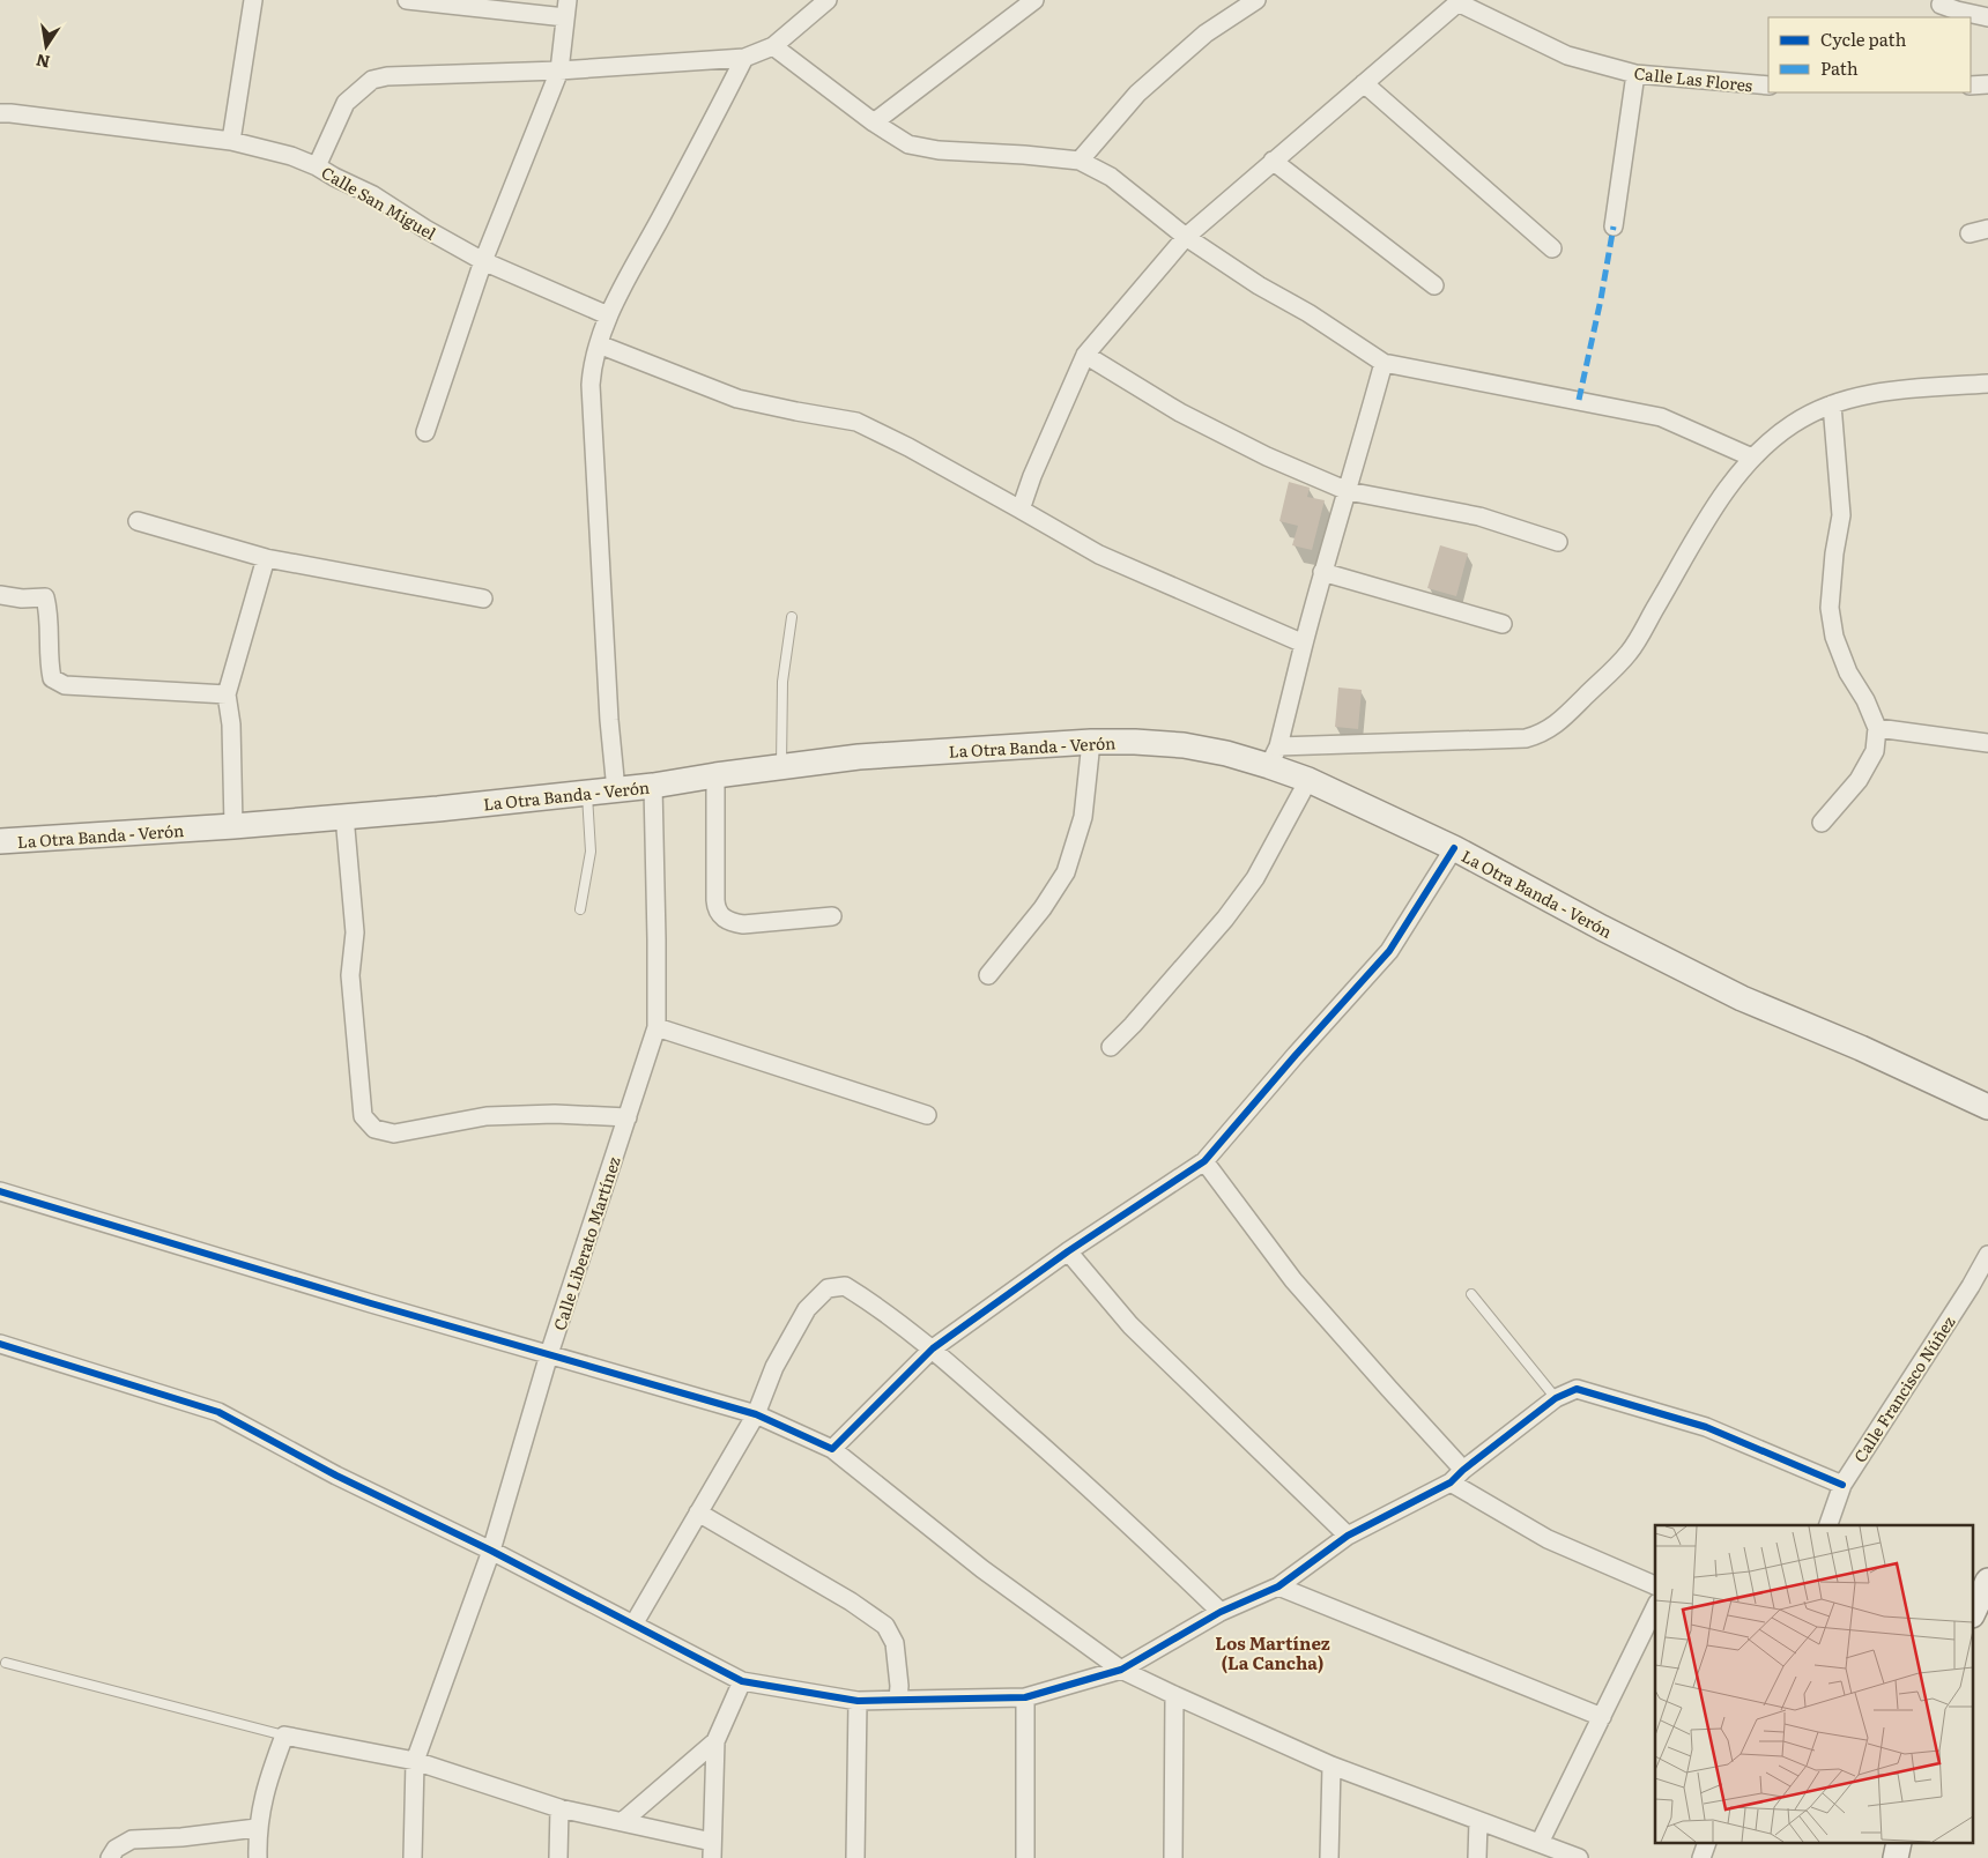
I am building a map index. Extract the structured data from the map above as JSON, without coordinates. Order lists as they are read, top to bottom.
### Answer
{
  "streets": {
    "main road": ["La Otra Banda - Verón"],
    "street": [
      "Calle Las Flores",
      "Calle San Miguel",
      "Calle Liberato Martínez",
      "Calle Francisco Núñez"
    ]
  },
  "crossings": [
    ["La Otra Banda - Verón", "Calle Liberato Martínez"]
  ],
  "districts": ["Los Martínez (La Cancha)"],
  "legend": ["Cycle path", "Path"],
  "north": "bottom"
}
